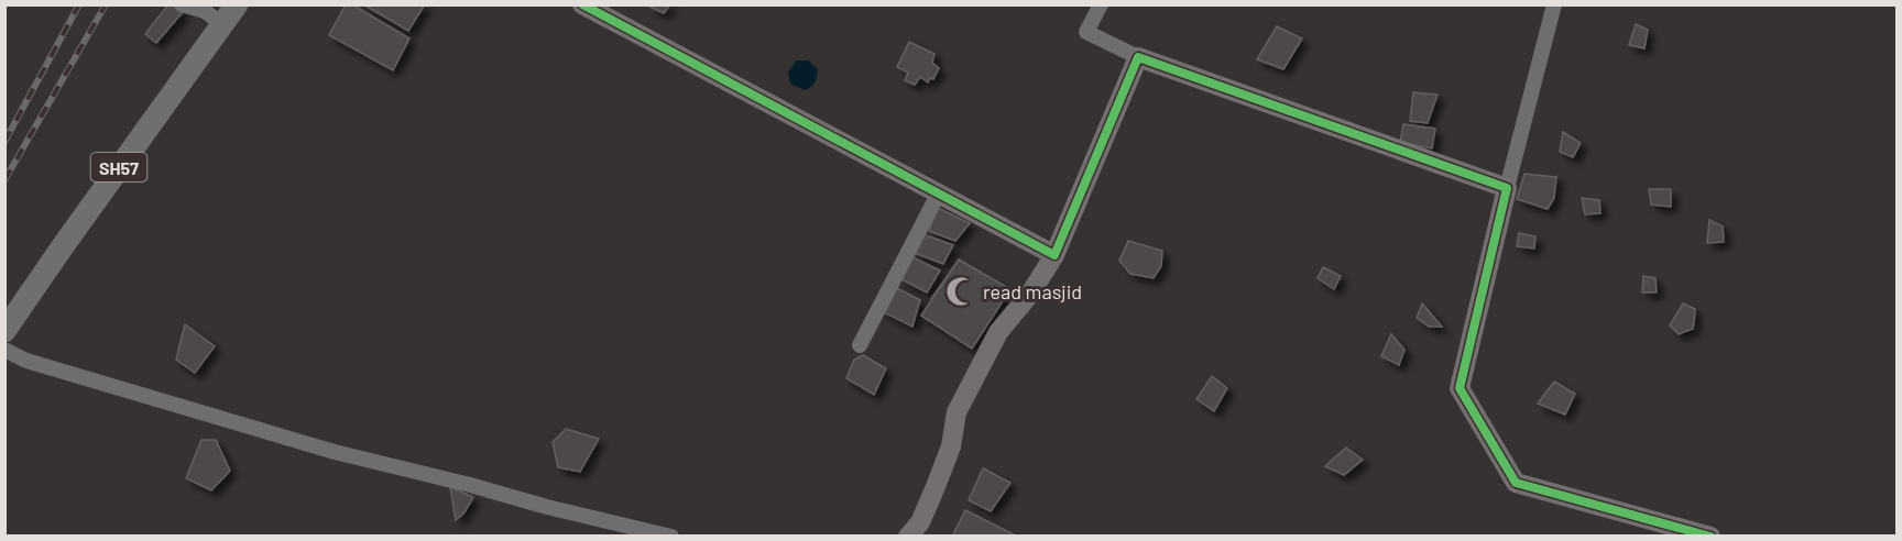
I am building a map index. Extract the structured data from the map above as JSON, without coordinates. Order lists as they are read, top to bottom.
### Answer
{
  "streets": {
    "main road": ["SH57"]
  },
  "places": {
    "mosque": ["read masjid"]
  }
}
